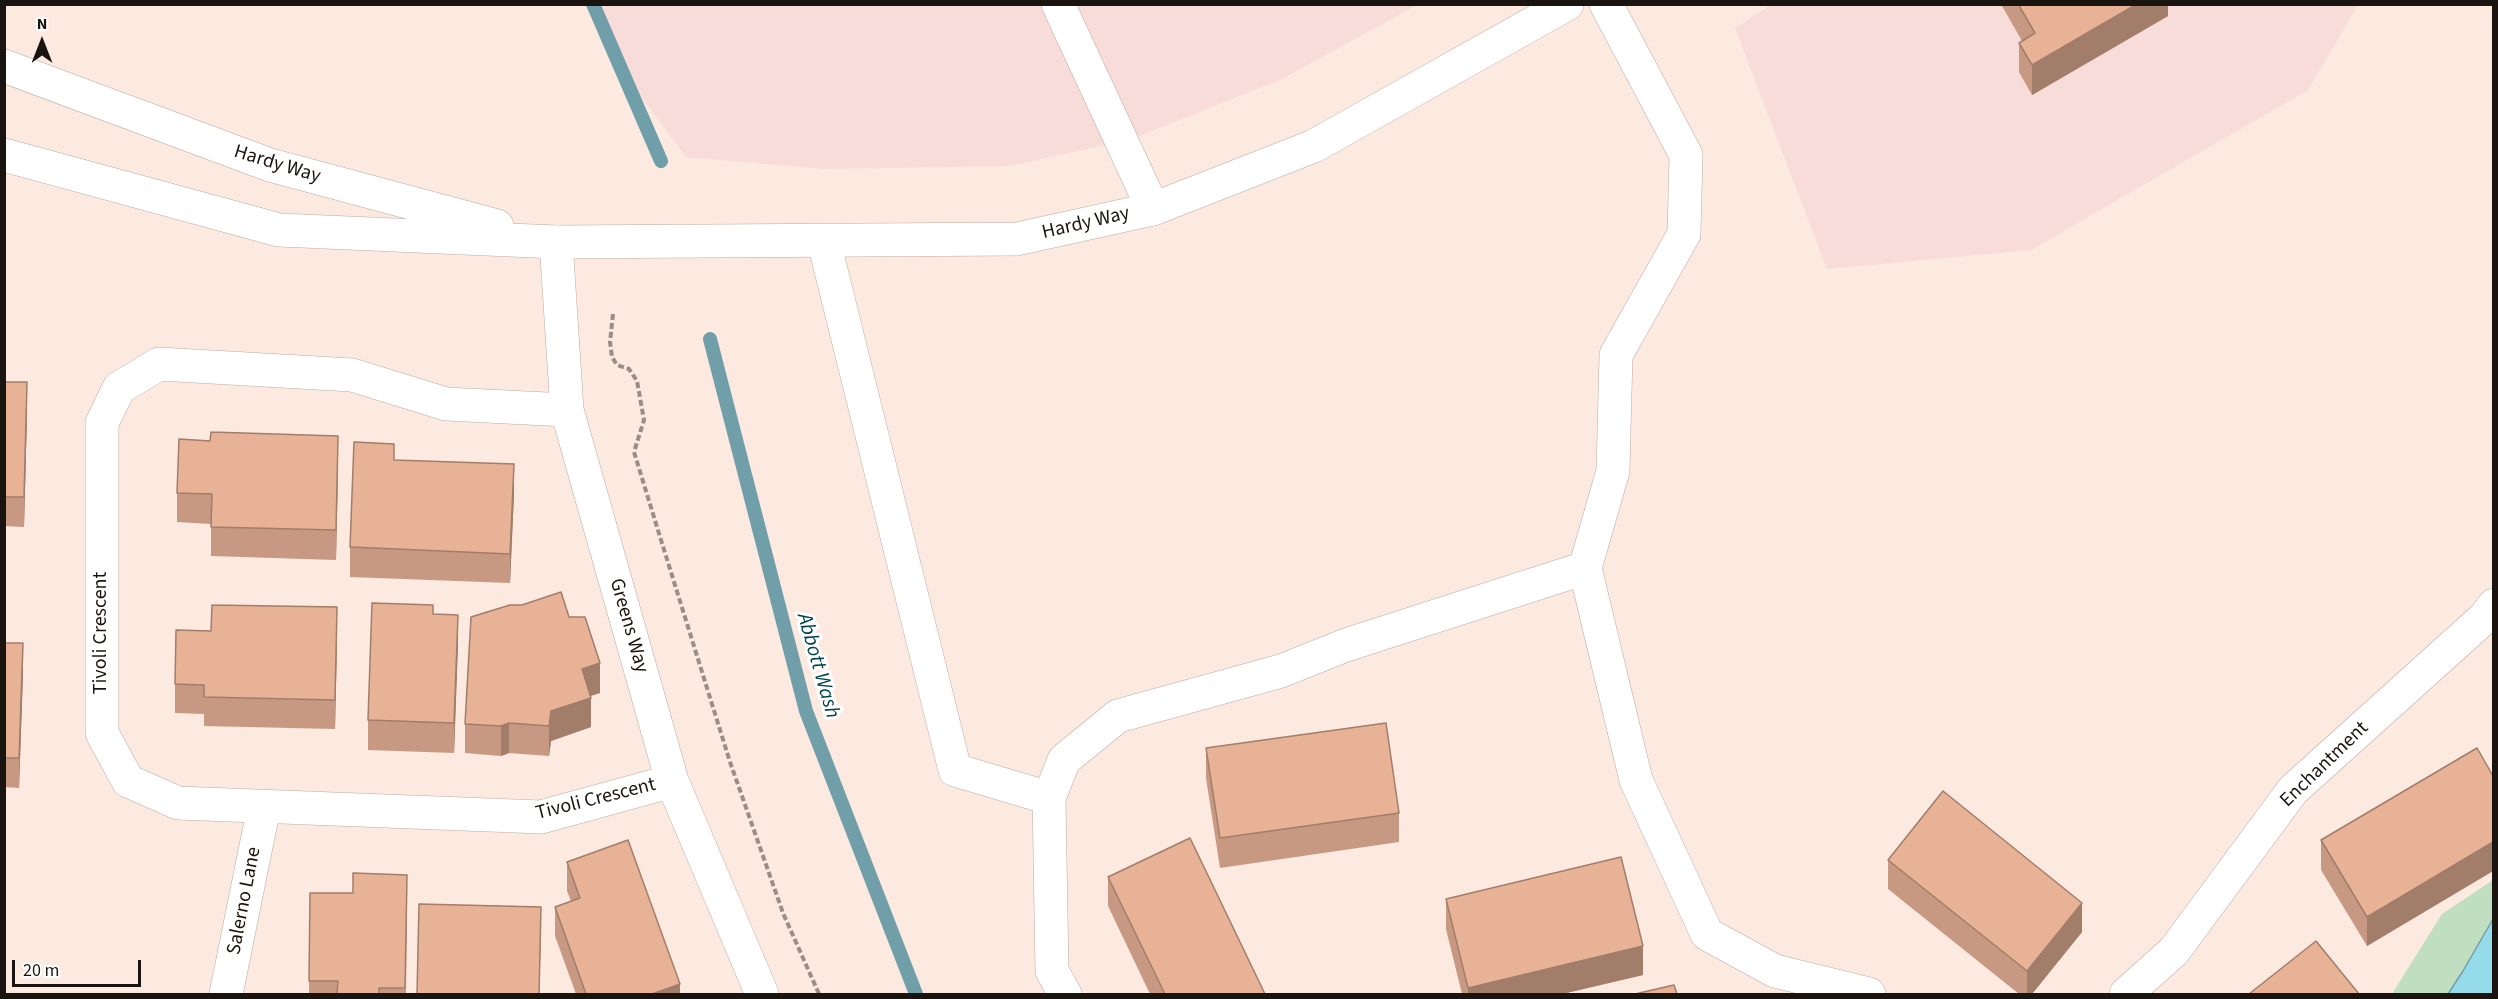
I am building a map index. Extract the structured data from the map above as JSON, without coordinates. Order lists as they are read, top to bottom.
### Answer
{
  "streets": {
    "street": [
      "Hardy Way",
      "Greens Way",
      "Tivoli Crescent",
      "Enchantment",
      "Salerno Lane"
    ]
  },
  "crossings": [
    ["Hardy Way", "Greens Way"],
    ["Greens Way", "Tivoli Crescent"],
    ["Tivoli Crescent", "Salerno Lane"]
  ],
  "water": ["Abbott Wash"],
  "scale_bar": "20 m",
  "north": "top"
}
